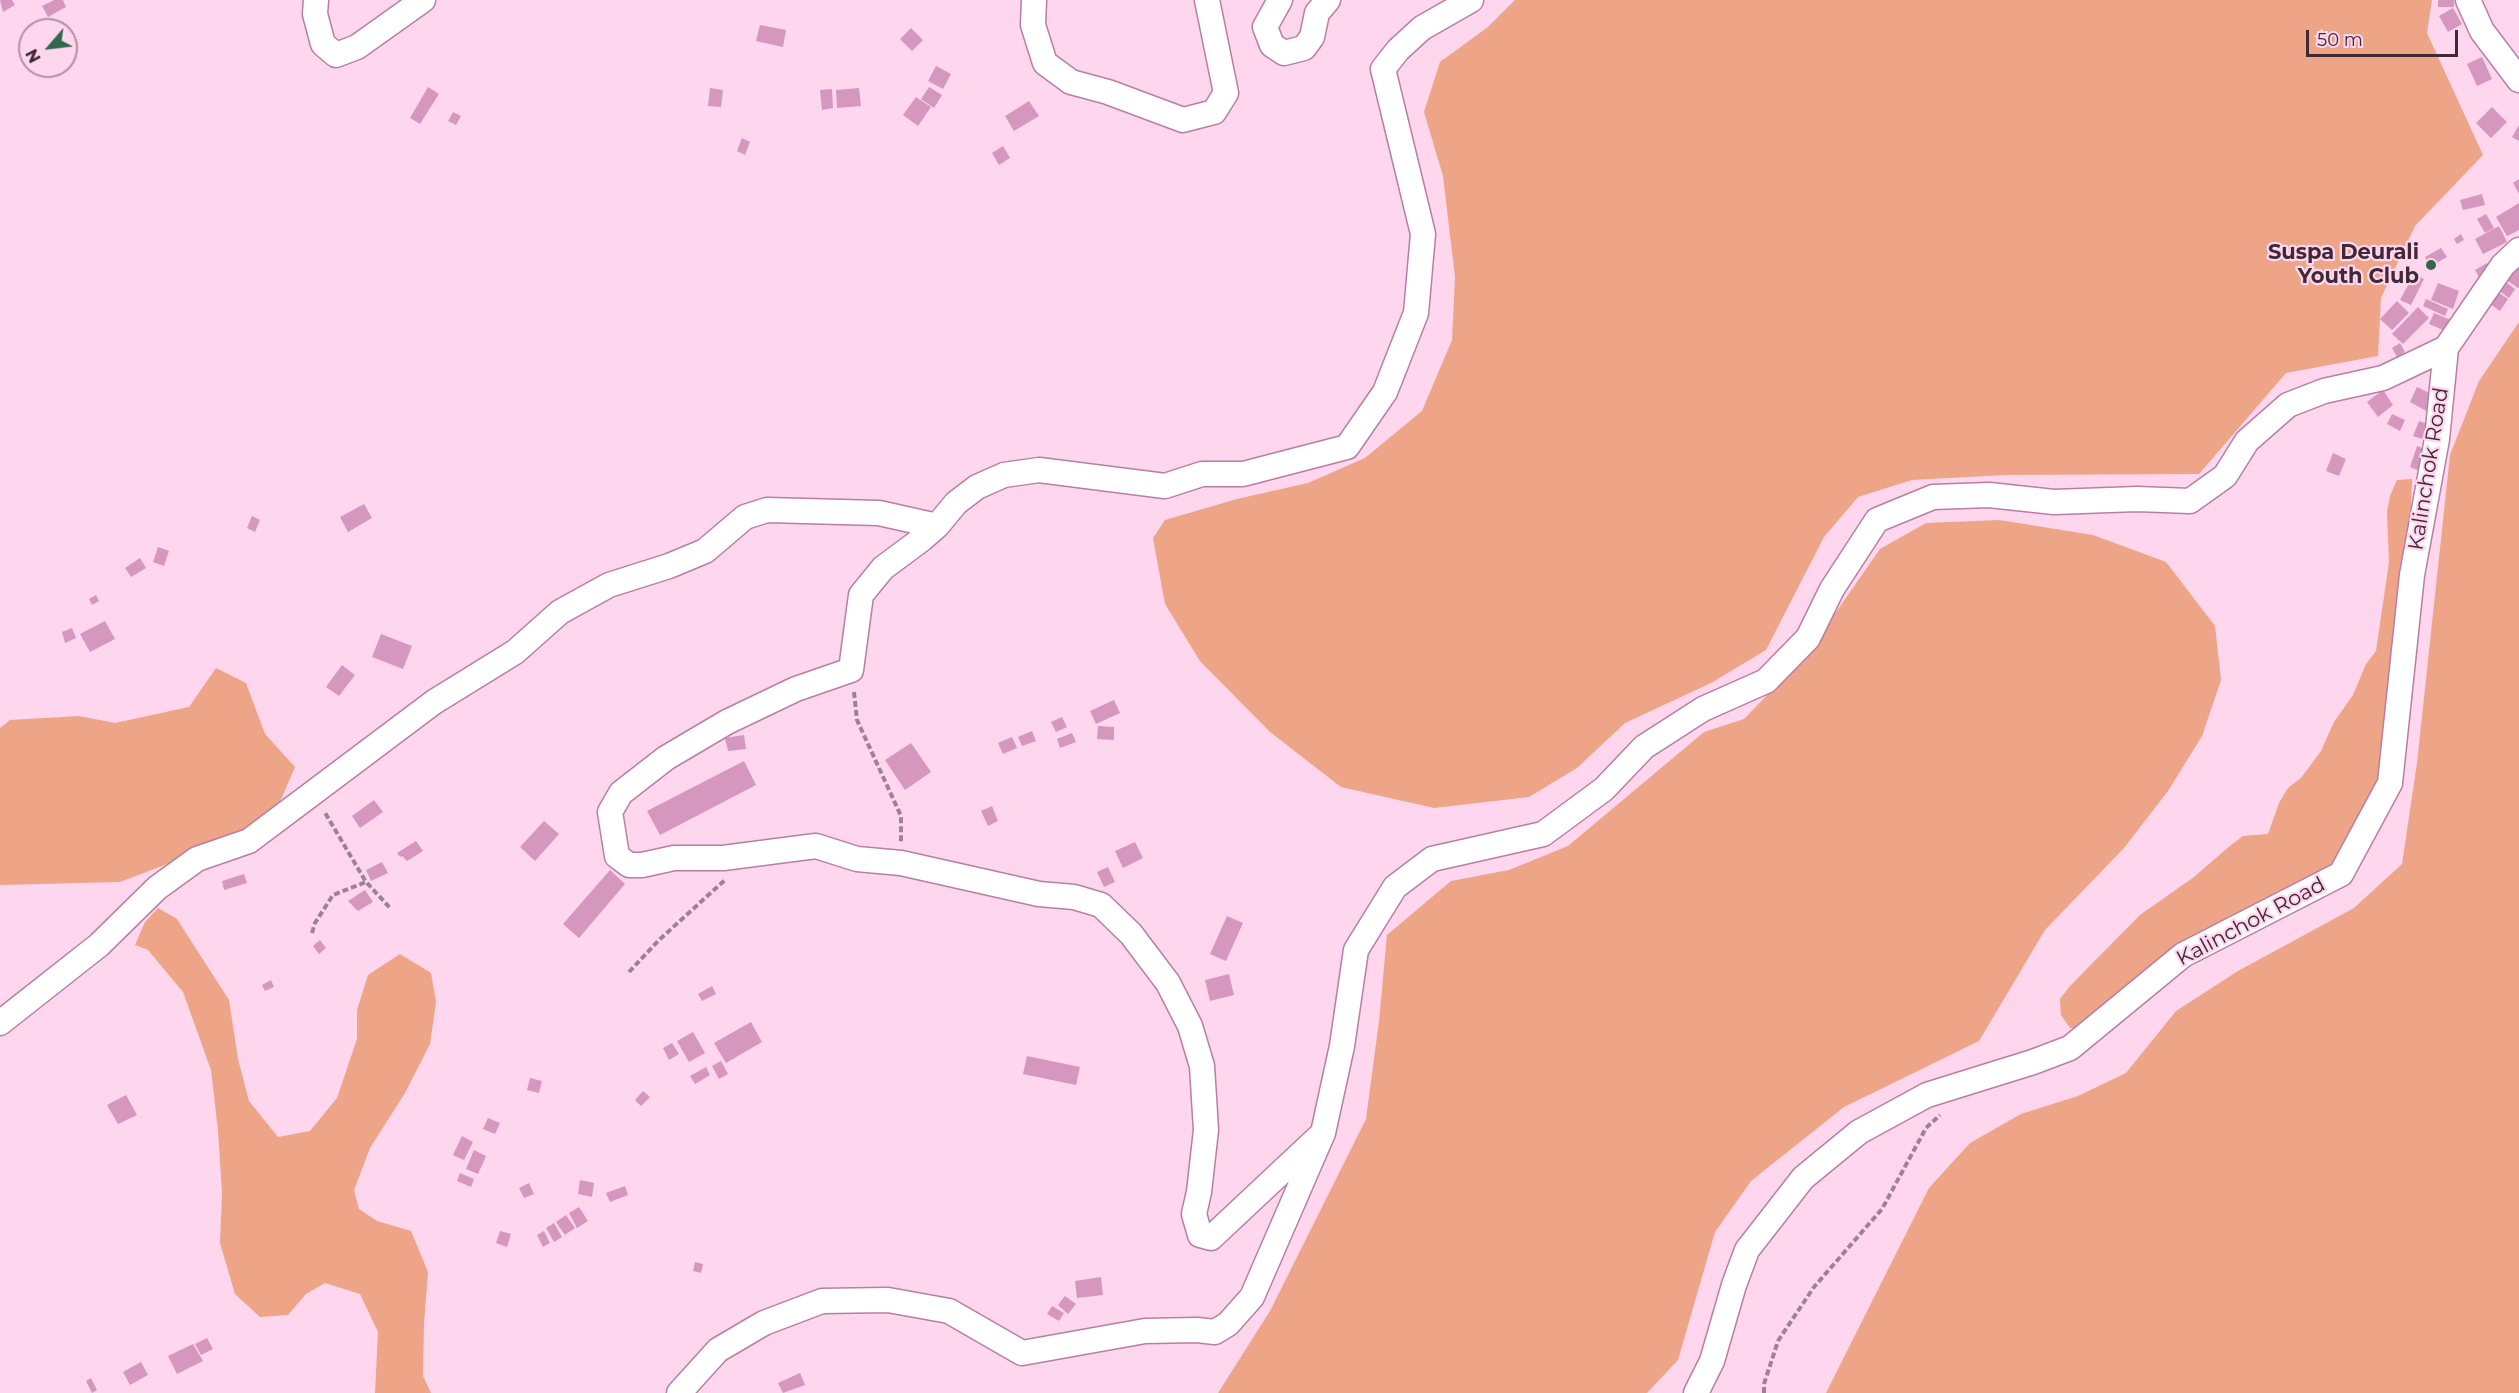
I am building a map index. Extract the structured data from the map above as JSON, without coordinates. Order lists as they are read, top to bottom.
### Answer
{
  "streets": {
    "street": ["Kalinchok Road"]
  },
  "places": ["Suspa Deurali Youth Club"],
  "scale_bar": "50 m",
  "north": "bottom left"
}
